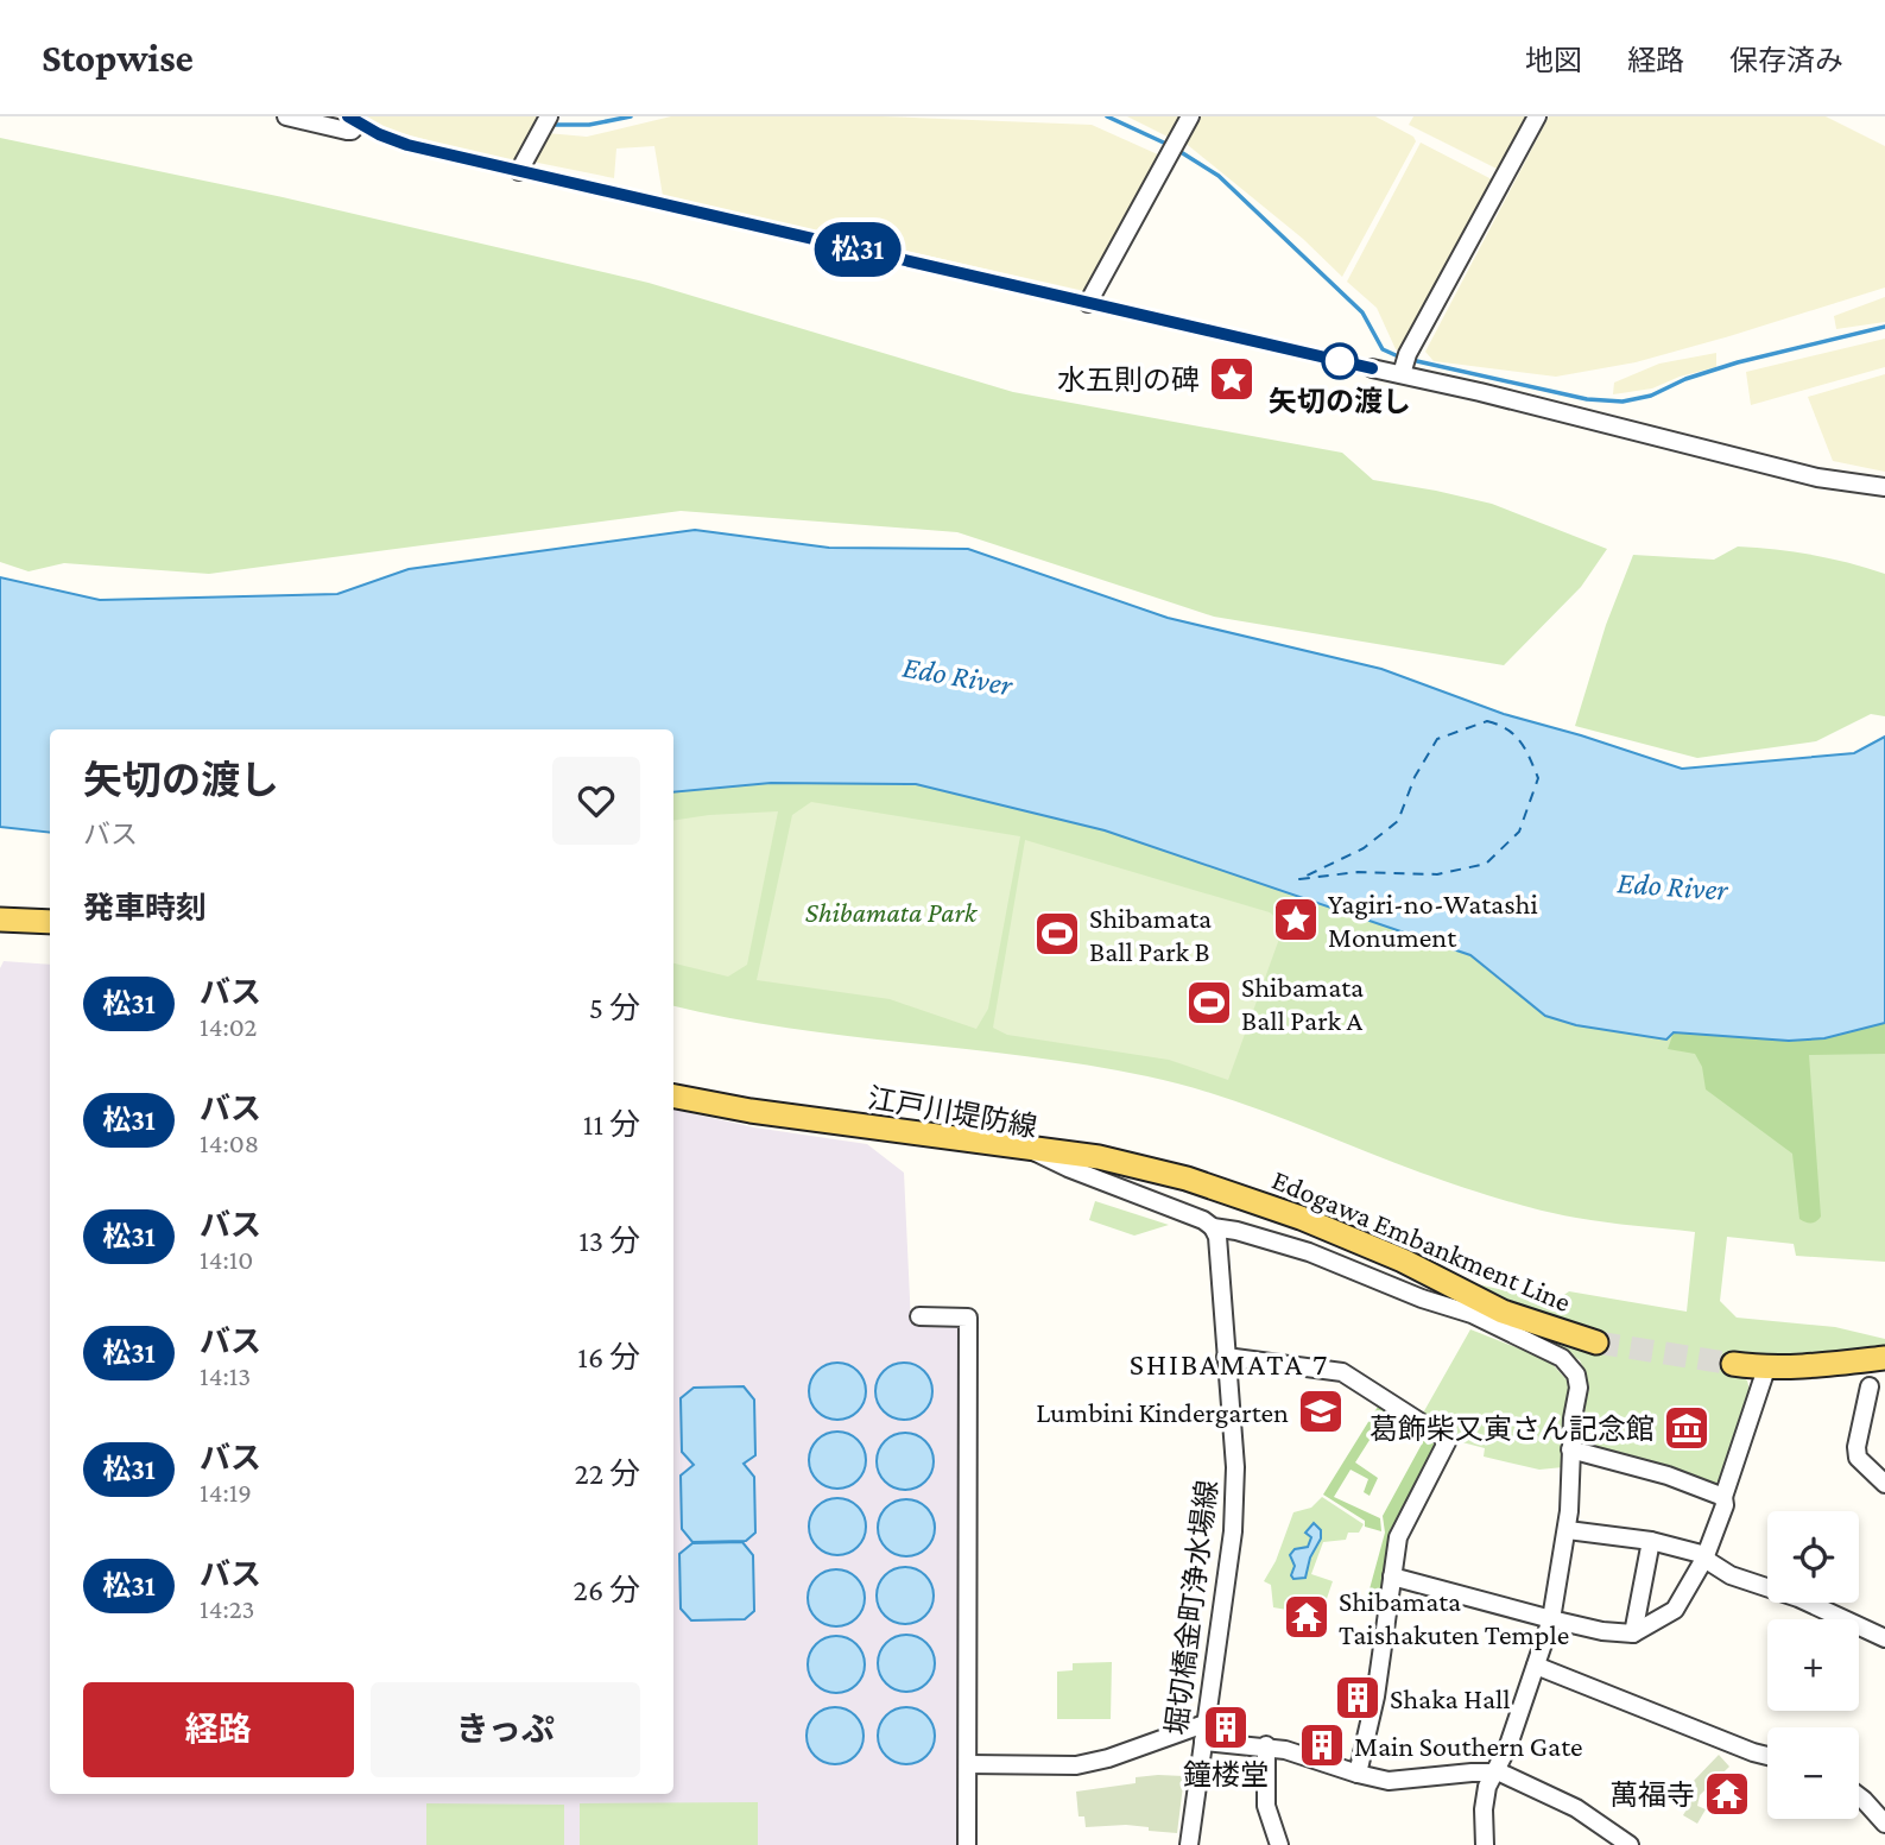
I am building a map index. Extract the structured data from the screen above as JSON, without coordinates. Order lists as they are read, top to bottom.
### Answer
{
  "streets": {
    "main road": ["江戸川堤防線", "Edogawa Embankment Line"],
    "street": ["堀切橋金町浄水場線"]
  },
  "crossings": [
    ["江戸川堤防線", "Edogawa Embankment Line"],
    ["江戸川堤防線", "堀切橋金町浄水場線"]
  ],
  "districts": ["SHIBAMATA 7"],
  "water": ["Edo River"],
  "parks": ["Shibamata Park"],
  "places": {
    "other": ["矢切の渡し"],
    "place": ["水五則の碑", "Yagiri-no-Watashi Monument"],
    "sports": ["Shibamata Ball Park B", "Shibamata Ball Park A"],
    "school or university": ["Lumbini Kindergarten"],
    "museum": ["葛飾柴又寅さん記念館"],
    "temple": ["Shibamata Taishakuten Temple", "萬福寺"],
    "building": ["Shaka Hall", "鐘楼堂", "Main Southern Gate"]
  },
  "lines": ["bus line 松31"],
  "page": {
    "header": "Stopwise",
    "nav": ["地図", "経路", "保存済み"],
    "on_map": "松31",
    "heading": [
      ["矢切の渡し", "バス"],
      "発車時刻"
    ],
    "list": [
      {
        "mark": "松31",
        "name": "バス",
        "note": "14:02",
        "value": "5 分"
      },
      {
        "mark": "松31",
        "name": "バス",
        "note": "14:08",
        "value": "11 分"
      },
      {
        "mark": "松31",
        "name": "バス",
        "note": "14:10",
        "value": "13 分"
      },
      {
        "mark": "松31",
        "name": "バス",
        "note": "14:13",
        "value": "16 分"
      },
      {
        "mark": "松31",
        "name": "バス",
        "note": "14:19",
        "value": "22 分"
      },
      {
        "mark": "松31",
        "name": "バス",
        "note": "14:23",
        "value": "26 分"
      }
    ],
    "map_buttons": ["+", "−"],
    "buttons": ["経路", "きっぷ"]
  }
}
